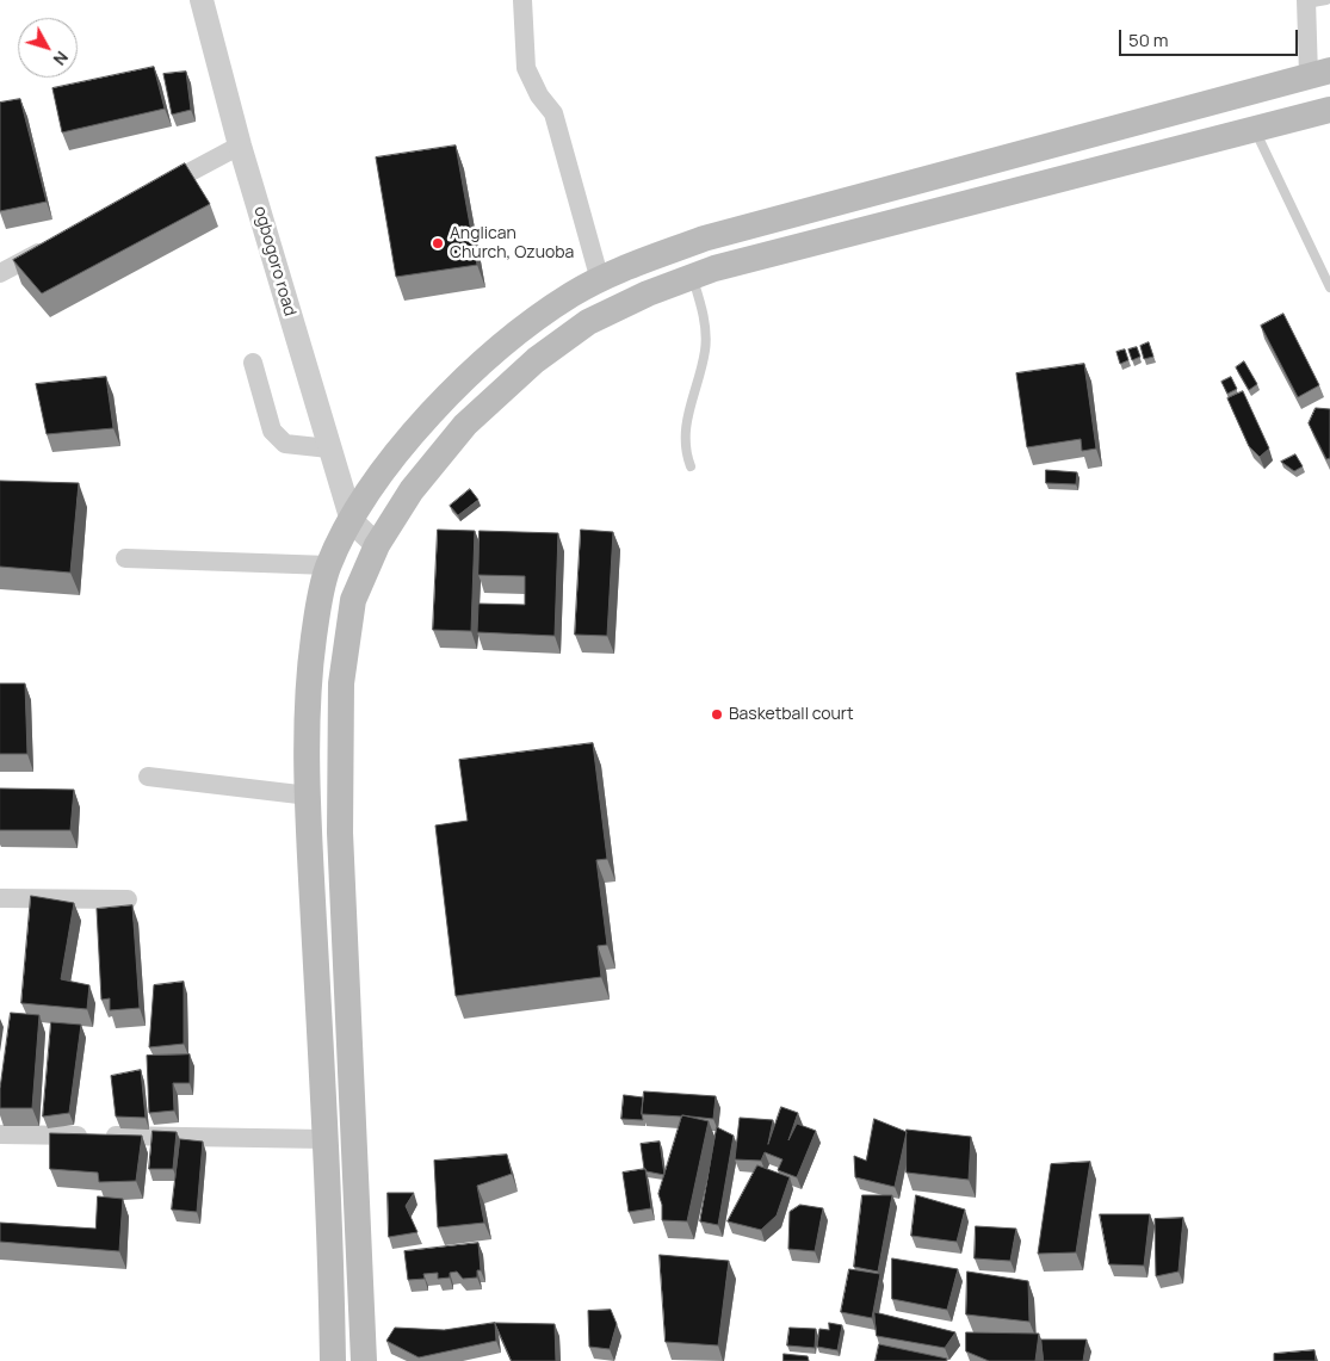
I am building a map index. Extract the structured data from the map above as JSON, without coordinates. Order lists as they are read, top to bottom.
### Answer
{
  "streets": {
    "street": ["ogbogoro road"]
  },
  "places": ["Anglican Church, Ozuoba", "Basketball court"],
  "scale_bar": "50 m",
  "north": "bottom right"
}
